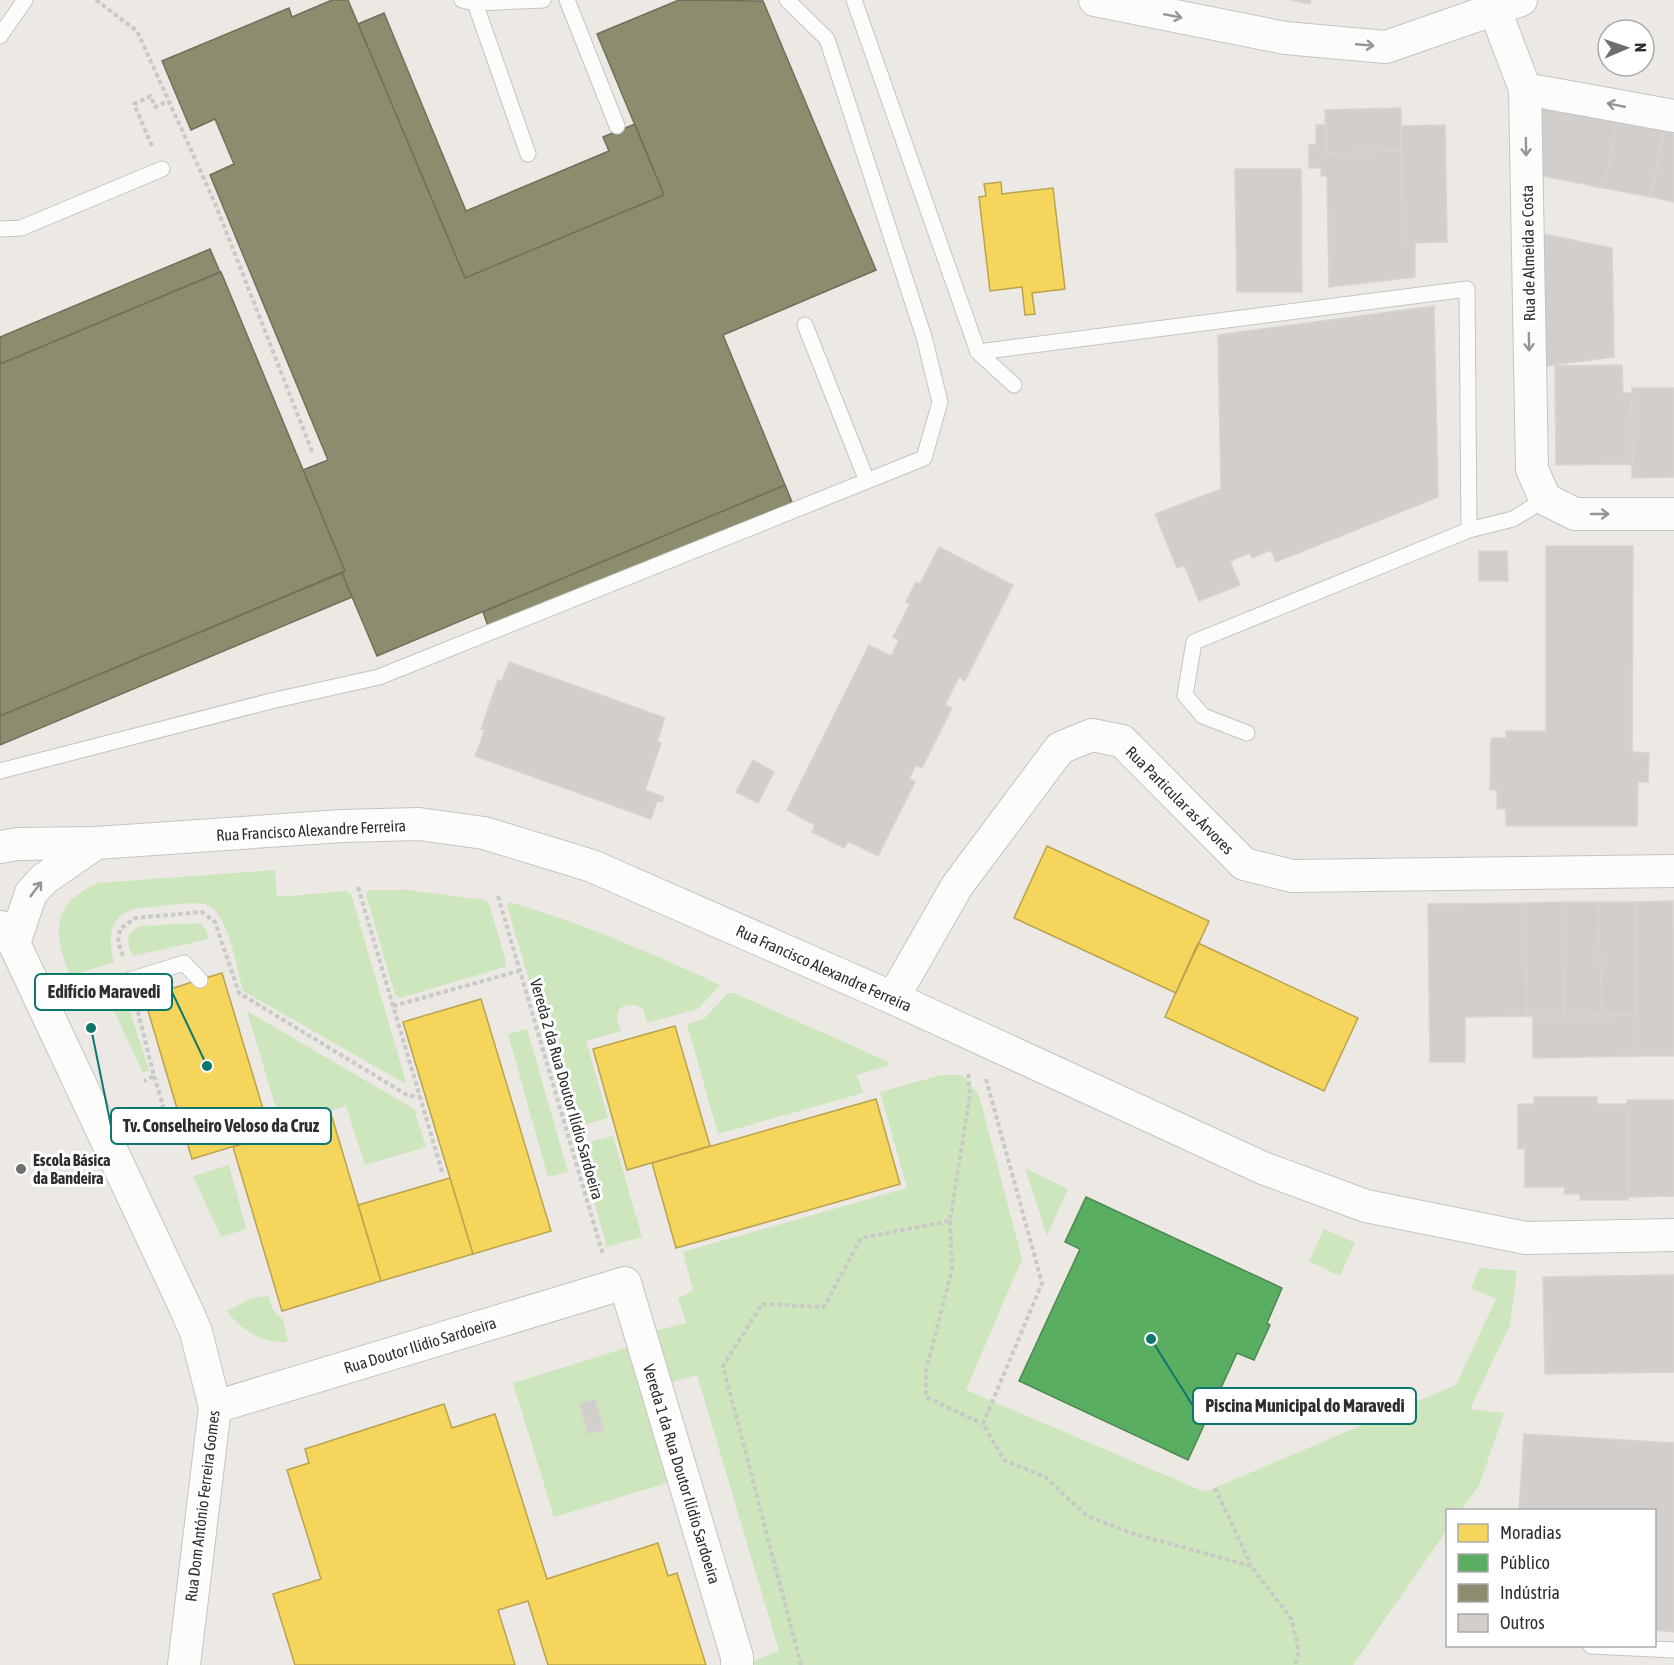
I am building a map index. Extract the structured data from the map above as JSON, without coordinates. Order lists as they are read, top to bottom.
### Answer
{
  "streets": {
    "street": [
      "Rua de Almeida e Costa",
      "Rua Particular as Árvores",
      "Rua Francisco Alexandre Ferreira",
      "Rua Doutor Ilídio Sardoeira",
      "Vereda 1 da Rua Doutor Ilídio Sardoeira",
      "Rua Dom António Ferreira Gomes"
    ],
    "path": ["Vereda 2 da Rua Doutor Ilídio Sardoeira"]
  },
  "crossings": [
    ["Rua Particular as Árvores", "Rua Francisco Alexandre Ferreira"],
    ["Vereda 2 da Rua Doutor Ilídio Sardoeira", "Rua Doutor Ilídio Sardoeira"],
    ["Vereda 2 da Rua Doutor Ilídio Sardoeira", "Vereda 1 da Rua Doutor Ilídio Sardoeira"],
    ["Rua Doutor Ilídio Sardoeira", "Vereda 1 da Rua Doutor Ilídio Sardoeira"],
    ["Rua Doutor Ilídio Sardoeira", "Rua Dom António Ferreira Gomes"]
  ],
  "one_way": ["Rua de Almeida e Costa"],
  "places": [
    "Tv. Conselheiro Veloso da Cruz",
    "Edifício Maravedi",
    "Escola Básica da Bandeira",
    "Piscina Municipal do Maravedi"
  ],
  "legend": [
    "Moradias",
    "Público",
    "Indústria",
    "Outros"
  ],
  "north": "right"
}
